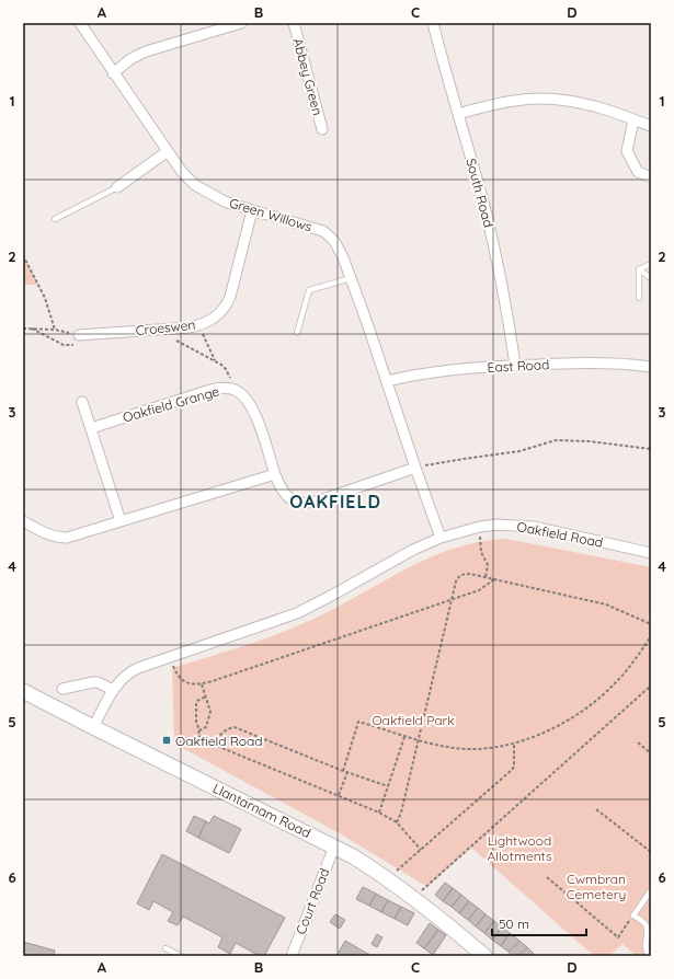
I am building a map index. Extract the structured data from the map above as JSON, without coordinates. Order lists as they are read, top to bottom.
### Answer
{
  "streets": {
    "street": [
      "Abbey Green",
      "South Road",
      "Green Willows",
      "Croeswen",
      "East Road",
      "Oakfield Grange",
      "Oakfield Road",
      "Llantarnam Road",
      "Court Road"
    ]
  },
  "crossings": [
    ["South Road", "East Road"],
    ["Green Willows", "Croeswen"],
    ["Green Willows", "East Road"],
    ["Green Willows", "Oakfield Grange"],
    ["Green Willows", "Oakfield Road"],
    ["Oakfield Road", "Llantarnam Road"],
    ["Llantarnam Road", "Court Road"]
  ],
  "districts": ["OAKFIELD"],
  "parks": ["Oakfield Park", "Lightwood Allotments", "Cwmbran Cemetery"],
  "places": {
    "transit": ["Oakfield Road"]
  },
  "scale_bar": "50 m",
  "grid": {
    "columns": [
      "A",
      "B",
      "C",
      "D"
    ],
    "rows": [
      "1",
      "2",
      "3",
      "4",
      "5",
      "6"
    ]
  }
}
